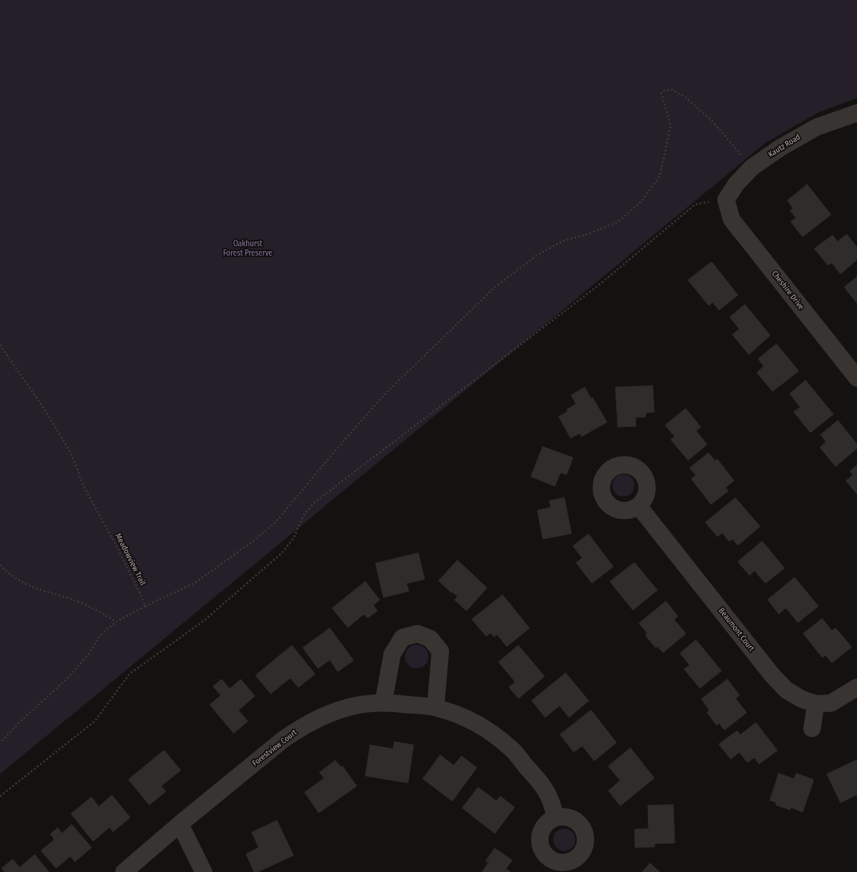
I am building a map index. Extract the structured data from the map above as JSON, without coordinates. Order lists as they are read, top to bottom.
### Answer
{
  "streets": {
    "street": [
      "Kautz Road",
      "Cheshire Drive",
      "Beaumont Court",
      "Forestview Court"
    ],
    "path": ["Meadowview Trail"]
  },
  "crossings": [
    ["Kautz Road", "Cheshire Drive"]
  ],
  "parks": ["Oakhurst Forest Preserve"]
}
